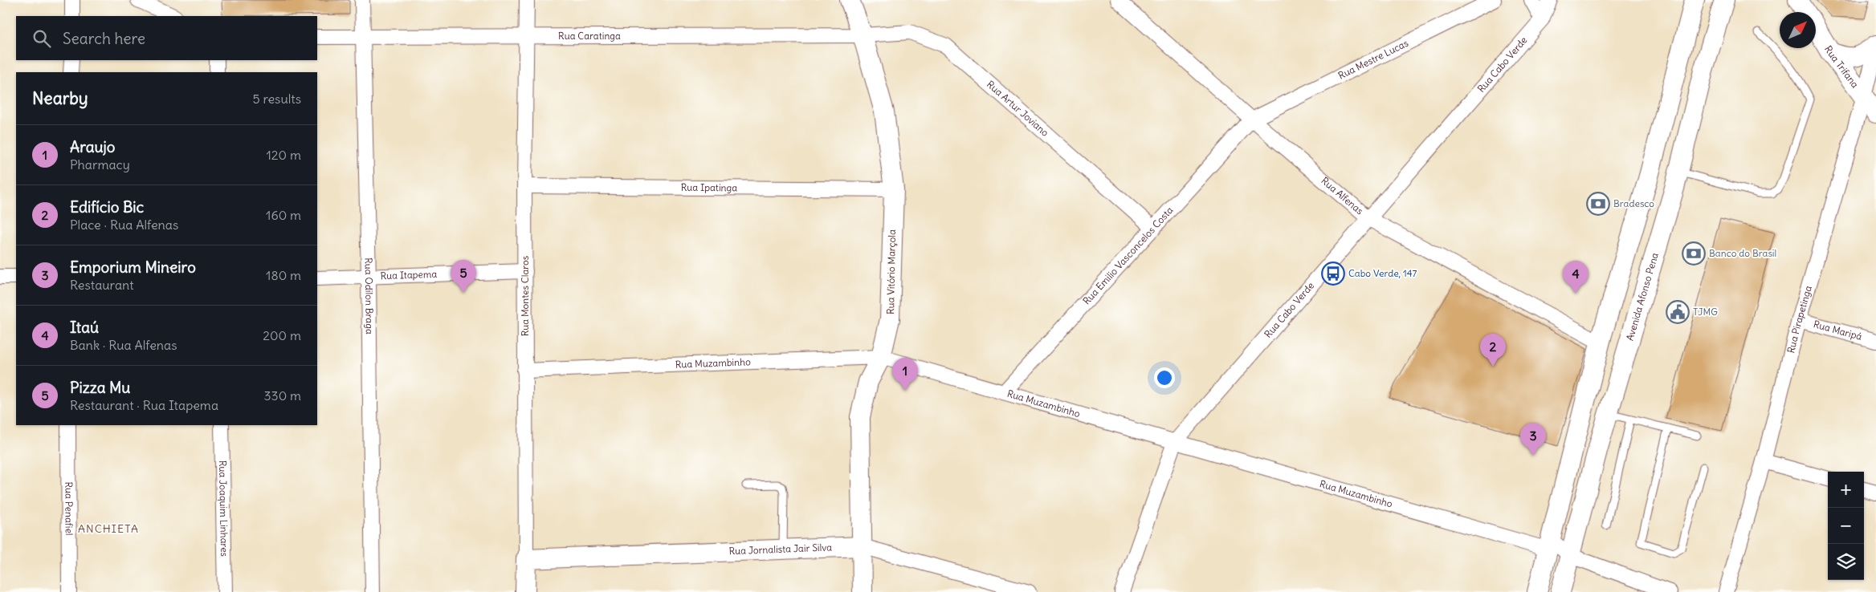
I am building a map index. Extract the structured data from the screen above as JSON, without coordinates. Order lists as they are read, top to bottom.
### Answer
{
  "streets": {
    "main road": [
      "Rua Trifana",
      "Rua Vitório Marçola",
      "Rua Montes Claros",
      "Avenida Afonso Pena",
      "Rua Jornalista Jair Silva"
    ],
    "street": [
      "Rua Caratinga",
      "Rua Mestre Lucas",
      "Rua Cabo Verde",
      "Rua Artur Joviano",
      "Rua Ipatinga",
      "Rua Alfenas",
      "Rua Emilio Vasconcelos Costa",
      "Rua Itapema",
      "Rua Odilon Braga",
      "Rua Pirapetinga",
      "Rua Maripá",
      "Rua Muzambinho",
      "Rua Penafiel",
      "Rua Joaquim Linhares"
    ]
  },
  "crossings": [
    ["Rua Caratinga", "Rua Artur Joviano"],
    ["Rua Caratinga", "Rua Vitório Marçola"],
    ["Rua Caratinga", "Rua Odilon Braga"],
    ["Rua Caratinga", "Rua Montes Claros"],
    ["Rua Mestre Lucas", "Rua Alfenas"],
    ["Rua Mestre Lucas", "Rua Emilio Vasconcelos Costa"],
    ["Rua Cabo Verde", "Rua Alfenas"],
    ["Rua Cabo Verde", "Rua Muzambinho"],
    ["Rua Trifana", "Rua Pirapetinga"],
    ["Rua Artur Joviano", "Rua Emilio Vasconcelos Costa"],
    ["Rua Artur Joviano", "Rua Vitório Marçola"],
    ["Rua Ipatinga", "Rua Vitório Marçola"],
    ["Rua Ipatinga", "Rua Montes Claros"],
    ["Rua Alfenas", "Rua Emilio Vasconcelos Costa"],
    ["Rua Emilio Vasconcelos Costa", "Rua Muzambinho"],
    ["Rua Vitório Marçola", "Rua Muzambinho"],
    ["Rua Vitório Marçola", "Rua Jornalista Jair Silva"],
    ["Rua Itapema", "Rua Odilon Braga"],
    ["Rua Itapema", "Rua Montes Claros"],
    ["Rua Montes Claros", "Rua Muzambinho"],
    ["Rua Montes Claros", "Rua Jornalista Jair Silva"],
    ["Avenida Afonso Pena", "Rua Muzambinho"],
    ["Rua Pirapetinga", "Rua Maripá"]
  ],
  "districts": ["ANCHIETA"],
  "places": {
    "bank": ["Bradesco", "Banco do Brasil"],
    "bus stop": ["Cabo Verde, 147"],
    "public building": ["TJMG"]
  },
  "north": "top right",
  "page": {
    "search": "Search here",
    "heading": ["Nearby", "5 results"],
    "list": [
      {
        "mark": "1",
        "name": "Araujo",
        "note": "Pharmacy",
        "value": "120 m"
      },
      {
        "mark": "2",
        "name": "Edifício Bic",
        "note": "Place · Rua Alfenas",
        "value": "160 m"
      },
      {
        "mark": "3",
        "name": "Emporium Mineiro",
        "note": "Restaurant",
        "value": "180 m"
      },
      {
        "mark": "4",
        "name": "Itaú",
        "note": "Bank · Rua Alfenas",
        "value": "200 m"
      },
      {
        "mark": "5",
        "name": "Pizza Mu",
        "note": "Restaurant · Rua Itapema",
        "value": "330 m"
      }
    ],
    "pins": [
      "5",
      "4",
      "2",
      "1",
      "3"
    ],
    "map_buttons": ["+", "−"]
  }
}
